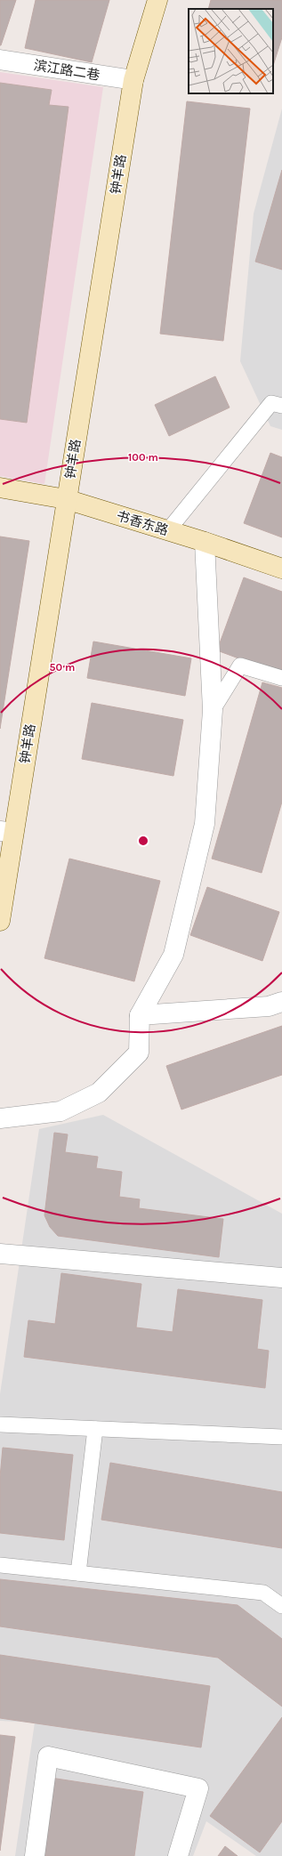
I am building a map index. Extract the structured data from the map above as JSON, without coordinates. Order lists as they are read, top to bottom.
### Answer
{
  "streets": {
    "street": ["滨江路二巷", "钟羊路", "书香东路"]
  },
  "crossings": [
    ["滨江路二巷", "钟羊路"],
    ["钟羊路", "书香东路"]
  ],
  "rings": ["100 m", "50 m"]
}
